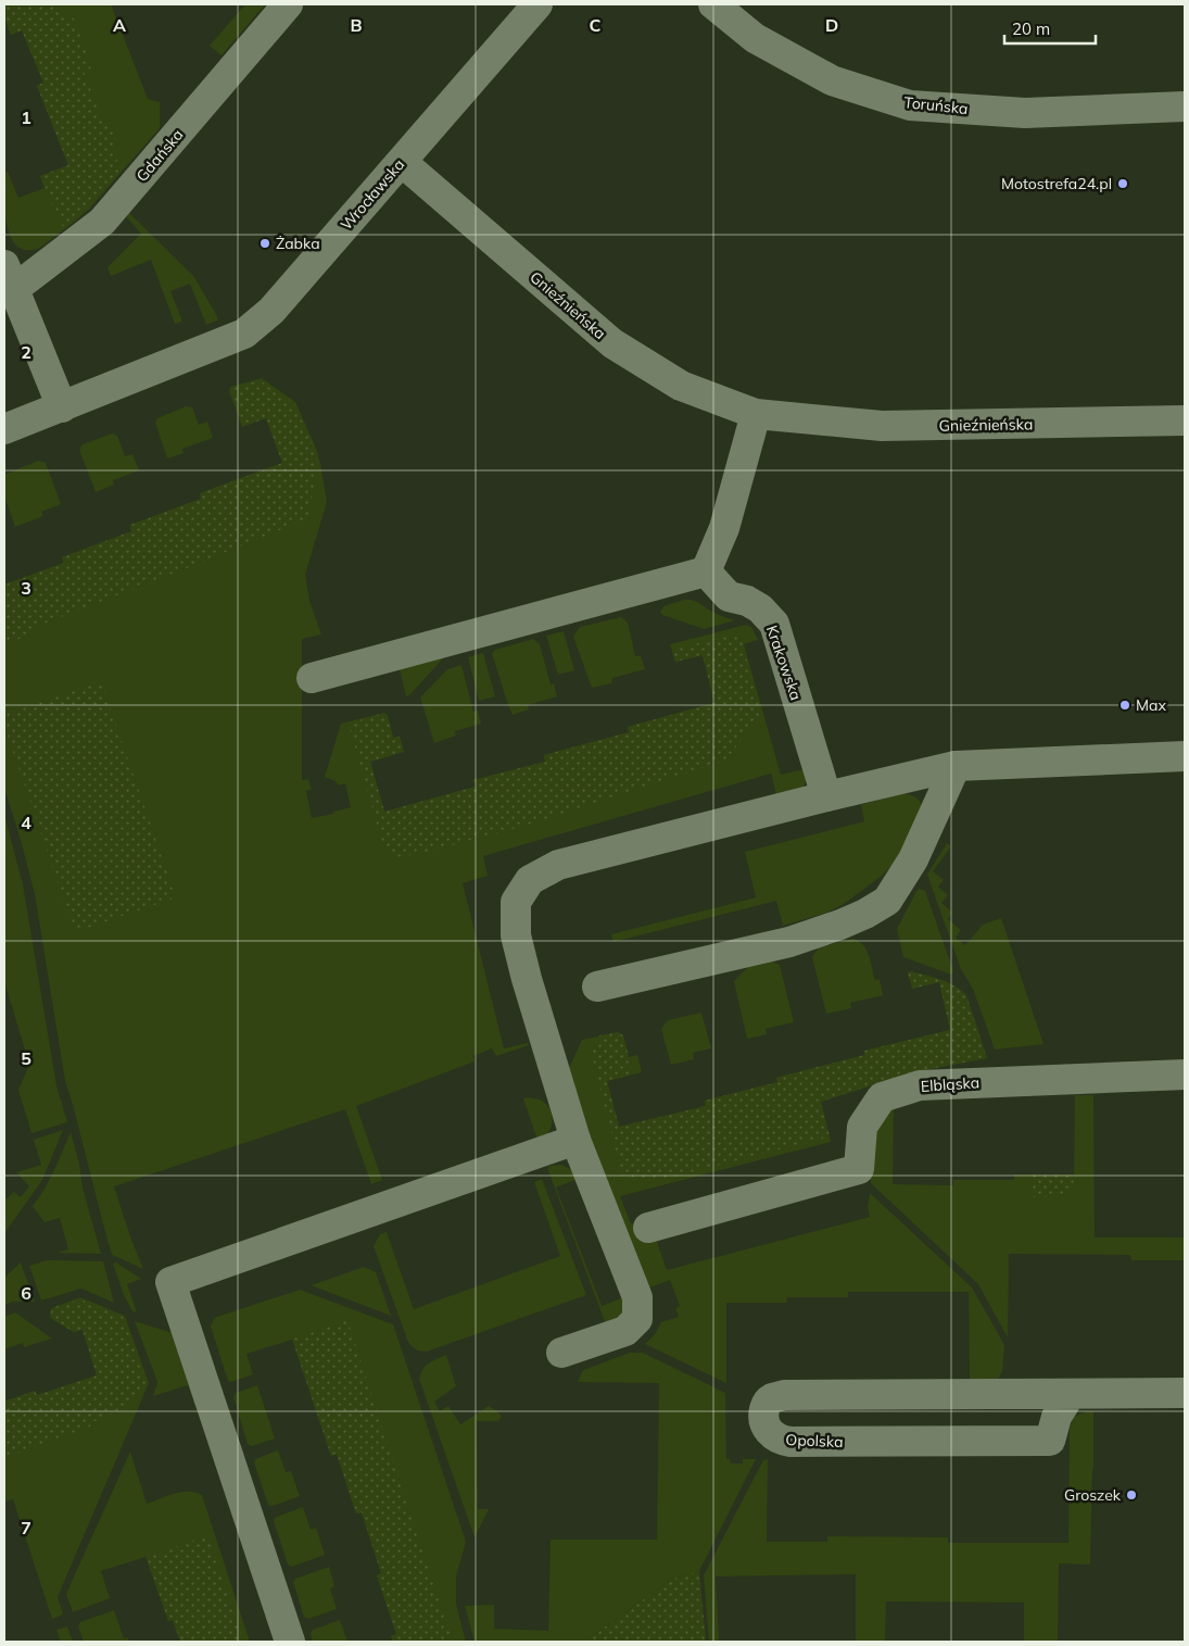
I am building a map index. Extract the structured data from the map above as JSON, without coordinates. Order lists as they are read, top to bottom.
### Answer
{
  "streets": {
    "street": [
      "Toruńska",
      "Gdańska",
      "Wrocławska",
      "Gnieźnieńska",
      "Krakowska",
      "Elbląska",
      "Opolska"
    ]
  },
  "crossings": [
    ["Gdańska", "Wrocławska"],
    ["Wrocławska", "Gnieźnieńska"]
  ],
  "places": [
    "Motostrefa24.pl",
    "Żabka",
    "Max",
    "Groszek"
  ],
  "scale_bar": "20 m",
  "grid": {
    "columns": [
      "A",
      "B",
      "C",
      "D"
    ],
    "rows": [
      "1",
      "2",
      "3",
      "4",
      "5",
      "6",
      "7"
    ]
  }
}
